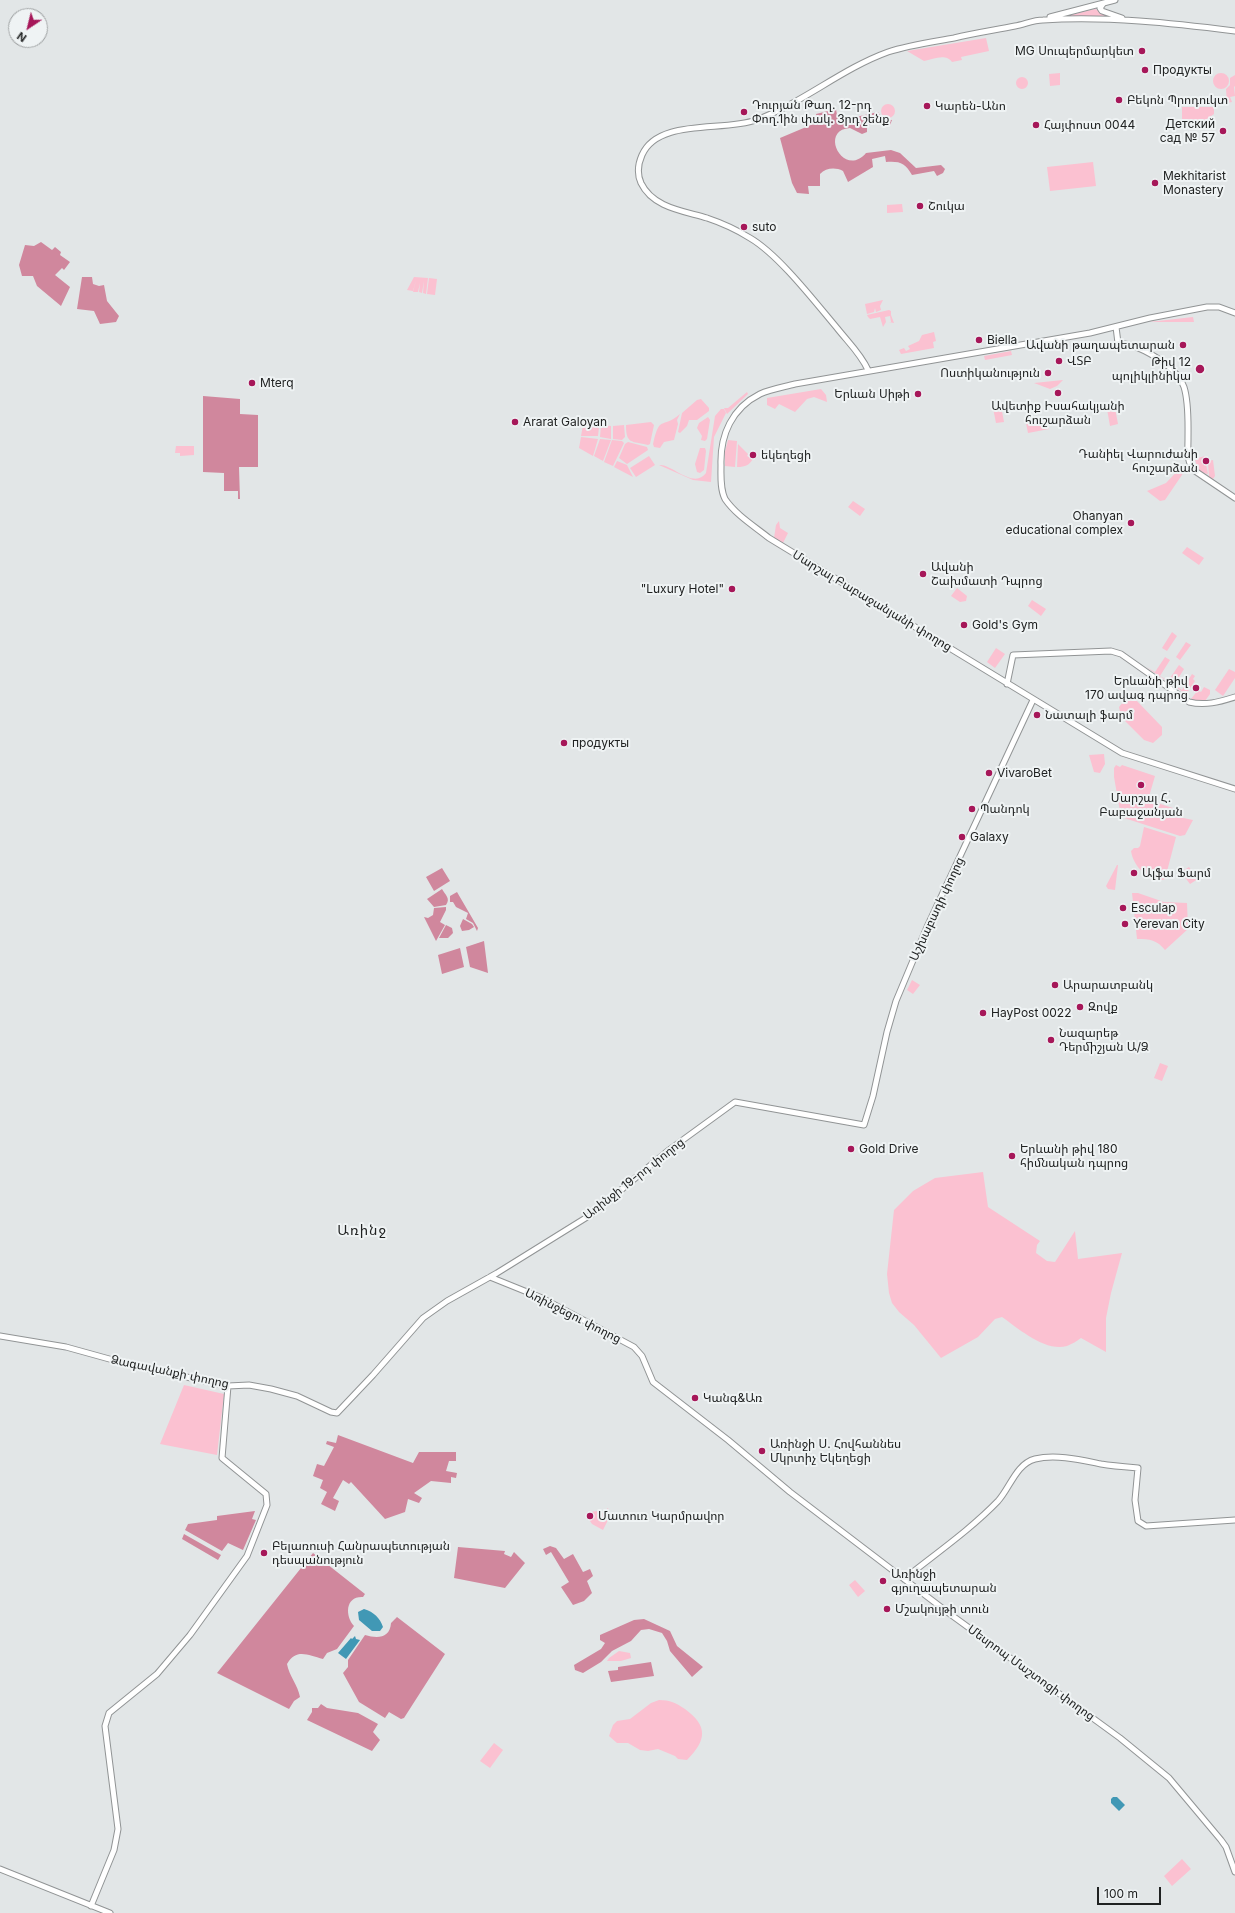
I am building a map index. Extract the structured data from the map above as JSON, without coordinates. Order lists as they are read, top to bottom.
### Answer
{
  "streets": {
    "street": [
      "Մարշալ Բաբաջանյանի փողոց",
      "Աշխաբադի փողոց",
      "Առինջի 19-րդ փողոց",
      "Առինջեցու փողոց",
      "Ձագավանքի փողոց",
      "Մեսրոպ Մաշտոցի փողոց"
    ]
  },
  "crossings": [
    ["Մարշալ Բաբաջանյանի փողոց", "Աշխաբադի փողոց"],
    ["Աշխաբադի փողոց", "Առինջի 19-րդ փողոց"],
    ["Առինջի 19-րդ փողոց", "Առինջեցու փողոց"],
    ["Առինջի 19-րդ փողոց", "Ձագավանքի փողոց"],
    ["Առինջեցու փողոց", "Ձագավանքի փողոց"],
    ["Առինջեցու փողոց", "Մեսրոպ Մաշտոցի փողոց"]
  ],
  "districts": ["Առինջ"],
  "places": [
    "MG Սուպերմարկետ",
    "Продукты",
    "Բեկոն Պրոդուկտ",
    "Կարեն-Անո",
    "Դուրյան Թաղ. 12-րդ Փող.1ին փակ․ 3րդ շենք",
    "Հայփոստ 0044",
    "Детский сад № 57",
    "Mekhitarist Monastery",
    "Շուկա",
    "suto",
    "Biella",
    "Ավանի թաղապետարան",
    "ՎՏԲ",
    "Թիվ 12 պոլիկլինիկա",
    "Ոստիկանություն",
    "Mterq",
    "Ավետիք Իսահակյանի հուշարձան",
    "Երևան Սիթի",
    "Ararat Galoyan",
    "եկեղեցի",
    "Դանիել Վարուժանի հուշարձան",
    "Ohanyan educational complex",
    "Ավանի Շախմատի Դպրոց",
    "\"Luxury Hotel\"",
    "Gold's Gym",
    "Երևանի թիվ 170 ավագ դպրոց",
    "Նատալի ֆարմ",
    "продукты",
    "VivaroBet",
    "Մարշալ Հ. Բաբաջանյան",
    "Պանդոկ",
    "Galaxy",
    "Ալֆա Ֆարմ",
    "Esculap",
    "Yerevan City",
    "Արարատբանկ",
    "Զովք",
    "HayPost 0022",
    "Նազարեթ Դերմիշյան Ա/Ձ",
    "Gold Drive",
    "Երևանի թիվ 180 հիմնական դպրոց",
    "Կանգ&Առ",
    "Առինջի Ս. Հովհաննես Մկրտիչ Եկեղեցի",
    "Մատուռ Կարմրավոր",
    "Բելառուսի Հանրապետության դեսպանություն",
    "Առինջի գյուղապետարան",
    "Մշակույթի տուն"
  ],
  "scale_bar": "100 m",
  "north": "bottom left"
}
